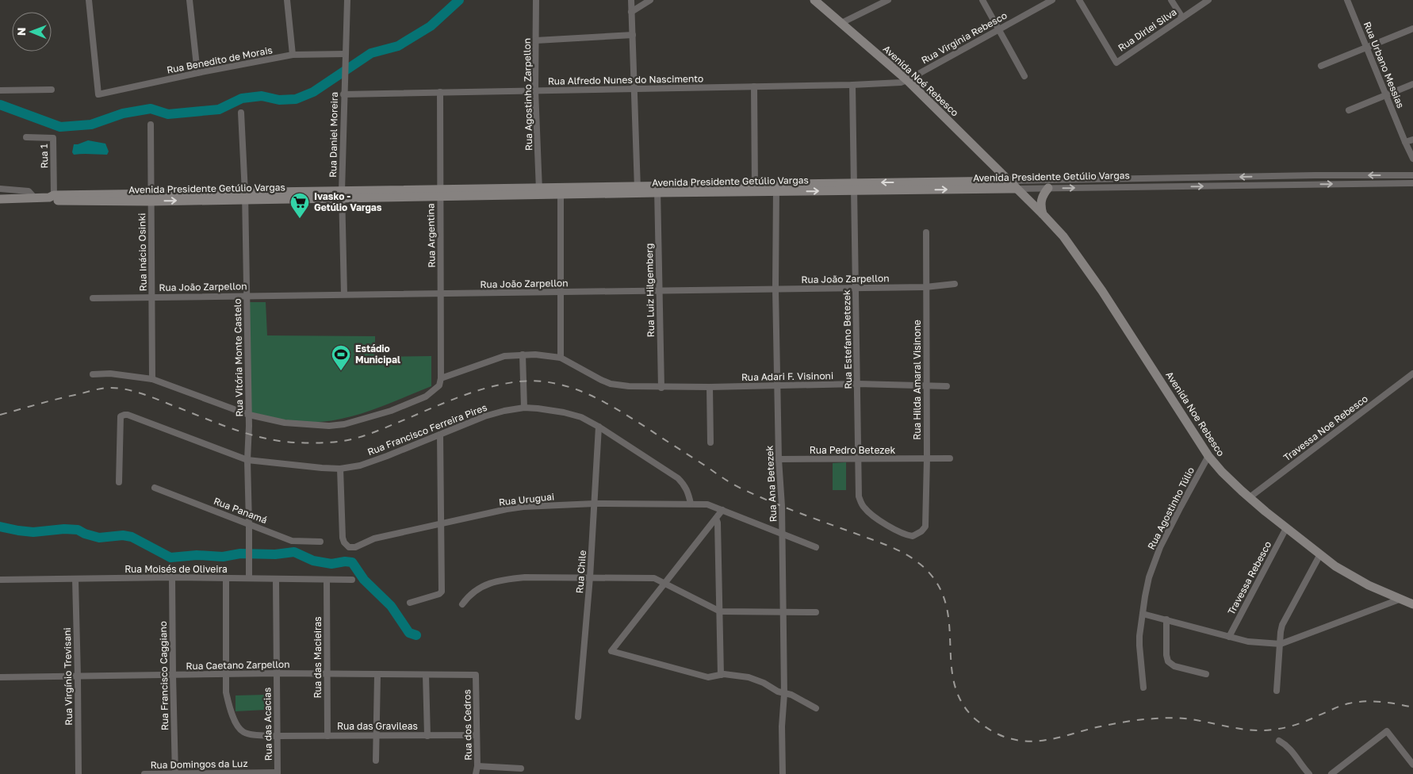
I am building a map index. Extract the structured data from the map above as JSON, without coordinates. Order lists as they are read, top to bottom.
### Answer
{
  "streets": {
    "main road": ["Avenida Noé Rebesco", "Avenida Presidente Getúlio Vargas", "Avenida Noe Rebesco"],
    "street": [
      "Rua Dirlei Silva",
      "Rua Virginia Rebesco",
      "Rua Benedito de Morais",
      "Rua Urbano Messias",
      "Rua Alfredo Nunes do Nascimento",
      "Rua Agostinho Zarpellon",
      "Rua Daniel Moreira",
      "Rua 1",
      "Rua Argentina",
      "Rua Inácio Osinki",
      "Rua João Zarpellon",
      "Rua Luiz Hilgemberg",
      "Rua Estefano Betezek",
      "Rua Vitória Monte Castelo",
      "Rua Adari F. Visinoni",
      "Rua Hilda Amaral Visinone",
      "Travessa Noe Rebesco",
      "Rua Francisco Ferreira Pires",
      "Rua Pedro Betezek",
      "Rua Ana Betezek",
      "Rua Uruguai",
      "Rua Agostinho Túlio",
      "Rua Panamá",
      "Rua Moisés de Oliveira",
      "Rua Chile",
      "Travessa Rebesco",
      "Rua das Macieiras",
      "Rua Caetano Zarpellon",
      "Rua Francisco Caggiano",
      "Rua Virgínio Trevisani",
      "Rua das Acacias",
      "Rua dos Cedros",
      "Rua das Gravileas",
      "Rua Domingos da Luz"
    ]
  },
  "crossings": [
    ["Rua Virginia Rebesco", "Rua Alfredo Nunes do Nascimento"],
    ["Rua Virginia Rebesco", "Avenida Noé Rebesco"],
    ["Rua Benedito de Morais", "Rua Daniel Moreira"],
    ["Rua Alfredo Nunes do Nascimento", "Avenida Noé Rebesco"],
    ["Rua Alfredo Nunes do Nascimento", "Rua Agostinho Zarpellon"],
    ["Rua Alfredo Nunes do Nascimento", "Rua Daniel Moreira"],
    ["Rua Alfredo Nunes do Nascimento", "Rua Argentina"],
    ["Rua Alfredo Nunes do Nascimento", "Rua Estefano Betezek"],
    ["Avenida Noé Rebesco", "Avenida Presidente Getúlio Vargas"],
    ["Avenida Noé Rebesco", "Avenida Noe Rebesco"],
    ["Rua Agostinho Zarpellon", "Avenida Presidente Getúlio Vargas"],
    ["Rua Daniel Moreira", "Avenida Presidente Getúlio Vargas"],
    ["Rua Daniel Moreira", "Rua João Zarpellon"],
    ["Rua 1", "Avenida Presidente Getúlio Vargas"],
    ["Avenida Presidente Getúlio Vargas", "Rua Argentina"],
    ["Avenida Presidente Getúlio Vargas", "Rua Inácio Osinki"],
    ["Avenida Presidente Getúlio Vargas", "Rua Luiz Hilgemberg"],
    ["Avenida Presidente Getúlio Vargas", "Rua Estefano Betezek"],
    ["Avenida Presidente Getúlio Vargas", "Rua Vitória Monte Castelo"],
    ["Avenida Presidente Getúlio Vargas", "Avenida Noe Rebesco"],
    ["Avenida Presidente Getúlio Vargas", "Rua Ana Betezek"],
    ["Rua Argentina", "Rua João Zarpellon"],
    ["Rua Inácio Osinki", "Rua João Zarpellon"],
    ["Rua João Zarpellon", "Rua Luiz Hilgemberg"],
    ["Rua João Zarpellon", "Rua Estefano Betezek"],
    ["Rua João Zarpellon", "Rua Vitória Monte Castelo"],
    ["Rua João Zarpellon", "Rua Hilda Amaral Visinone"],
    ["Rua João Zarpellon", "Rua Ana Betezek"],
    ["Rua Luiz Hilgemberg", "Rua Adari F. Visinoni"],
    ["Rua Estefano Betezek", "Rua Adari F. Visinoni"],
    ["Rua Estefano Betezek", "Rua Hilda Amaral Visinone"],
    ["Rua Estefano Betezek", "Rua Pedro Betezek"],
    ["Rua Vitória Monte Castelo", "Rua Francisco Ferreira Pires"],
    ["Rua Vitória Monte Castelo", "Rua Panamá"],
    ["Rua Vitória Monte Castelo", "Rua Moisés de Oliveira"],
    ["Rua Adari F. Visinoni", "Rua Hilda Amaral Visinone"],
    ["Rua Adari F. Visinoni", "Rua Ana Betezek"],
    ["Rua Hilda Amaral Visinone", "Rua Pedro Betezek"],
    ["Avenida Noe Rebesco", "Travessa Noe Rebesco"],
    ["Avenida Noe Rebesco", "Rua Agostinho Túlio"],
    ["Avenida Noe Rebesco", "Travessa Rebesco"],
    ["Rua Francisco Ferreira Pires", "Rua Uruguai"],
    ["Rua Francisco Ferreira Pires", "Rua Chile"],
    ["Rua Pedro Betezek", "Rua Ana Betezek"],
    ["Rua Ana Betezek", "Rua Uruguai"],
    ["Rua Uruguai", "Rua Chile"],
    ["Rua Moisés de Oliveira", "Rua das Macieiras"],
    ["Rua Moisés de Oliveira", "Rua Francisco Caggiano"],
    ["Rua Moisés de Oliveira", "Rua Virgínio Trevisani"],
    ["Rua Moisés de Oliveira", "Rua das Acacias"],
    ["Rua Moisés de Oliveira", "Rua das Gravileas"],
    ["Rua das Macieiras", "Rua Caetano Zarpellon"],
    ["Rua das Macieiras", "Rua das Gravileas"],
    ["Rua Caetano Zarpellon", "Rua Francisco Caggiano"],
    ["Rua Caetano Zarpellon", "Rua Virgínio Trevisani"],
    ["Rua Caetano Zarpellon", "Rua das Acacias"],
    ["Rua Caetano Zarpellon", "Rua dos Cedros"],
    ["Rua Caetano Zarpellon", "Rua das Gravileas"],
    ["Rua Francisco Caggiano", "Rua Domingos da Luz"],
    ["Rua das Acacias", "Rua das Gravileas"],
    ["Rua das Acacias", "Rua Domingos da Luz"],
    ["Rua dos Cedros", "Rua das Gravileas"]
  ],
  "places": {
    "supermarket": ["Ivasko - Getúlio Vargas"],
    "sports": ["Estádio Municipal"]
  },
  "north": "left"
}
